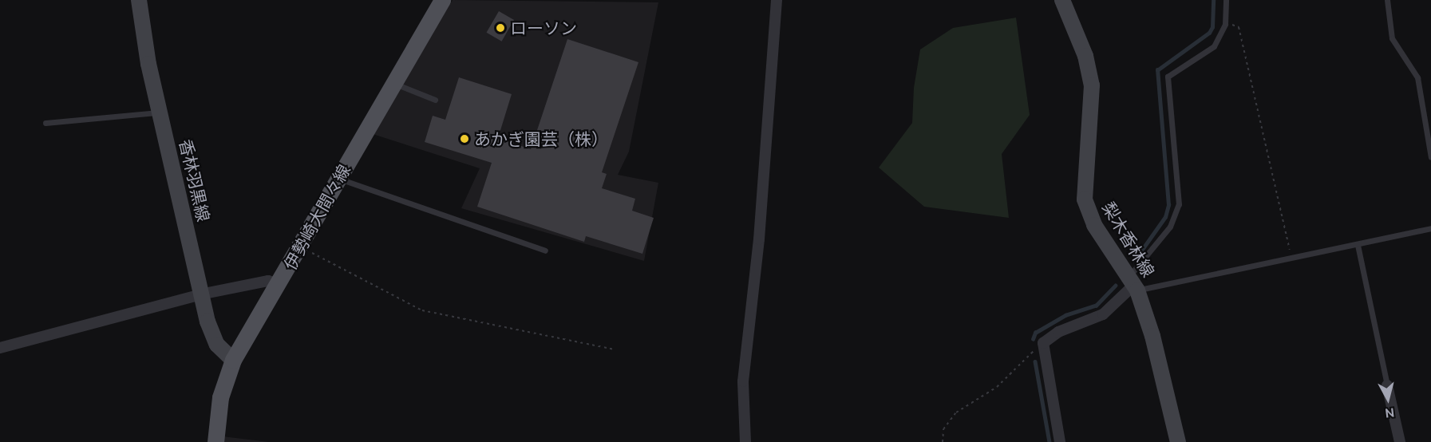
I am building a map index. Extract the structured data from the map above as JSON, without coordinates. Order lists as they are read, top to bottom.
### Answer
{
  "streets": {
    "main road": ["香林羽黒線", "伊勢崎大間々線", "梨木香林線"]
  },
  "crossings": [
    ["香林羽黒線", "伊勢崎大間々線"]
  ],
  "places": ["ローソン", "あかぎ園芸（株）"],
  "north": "bottom"
}
